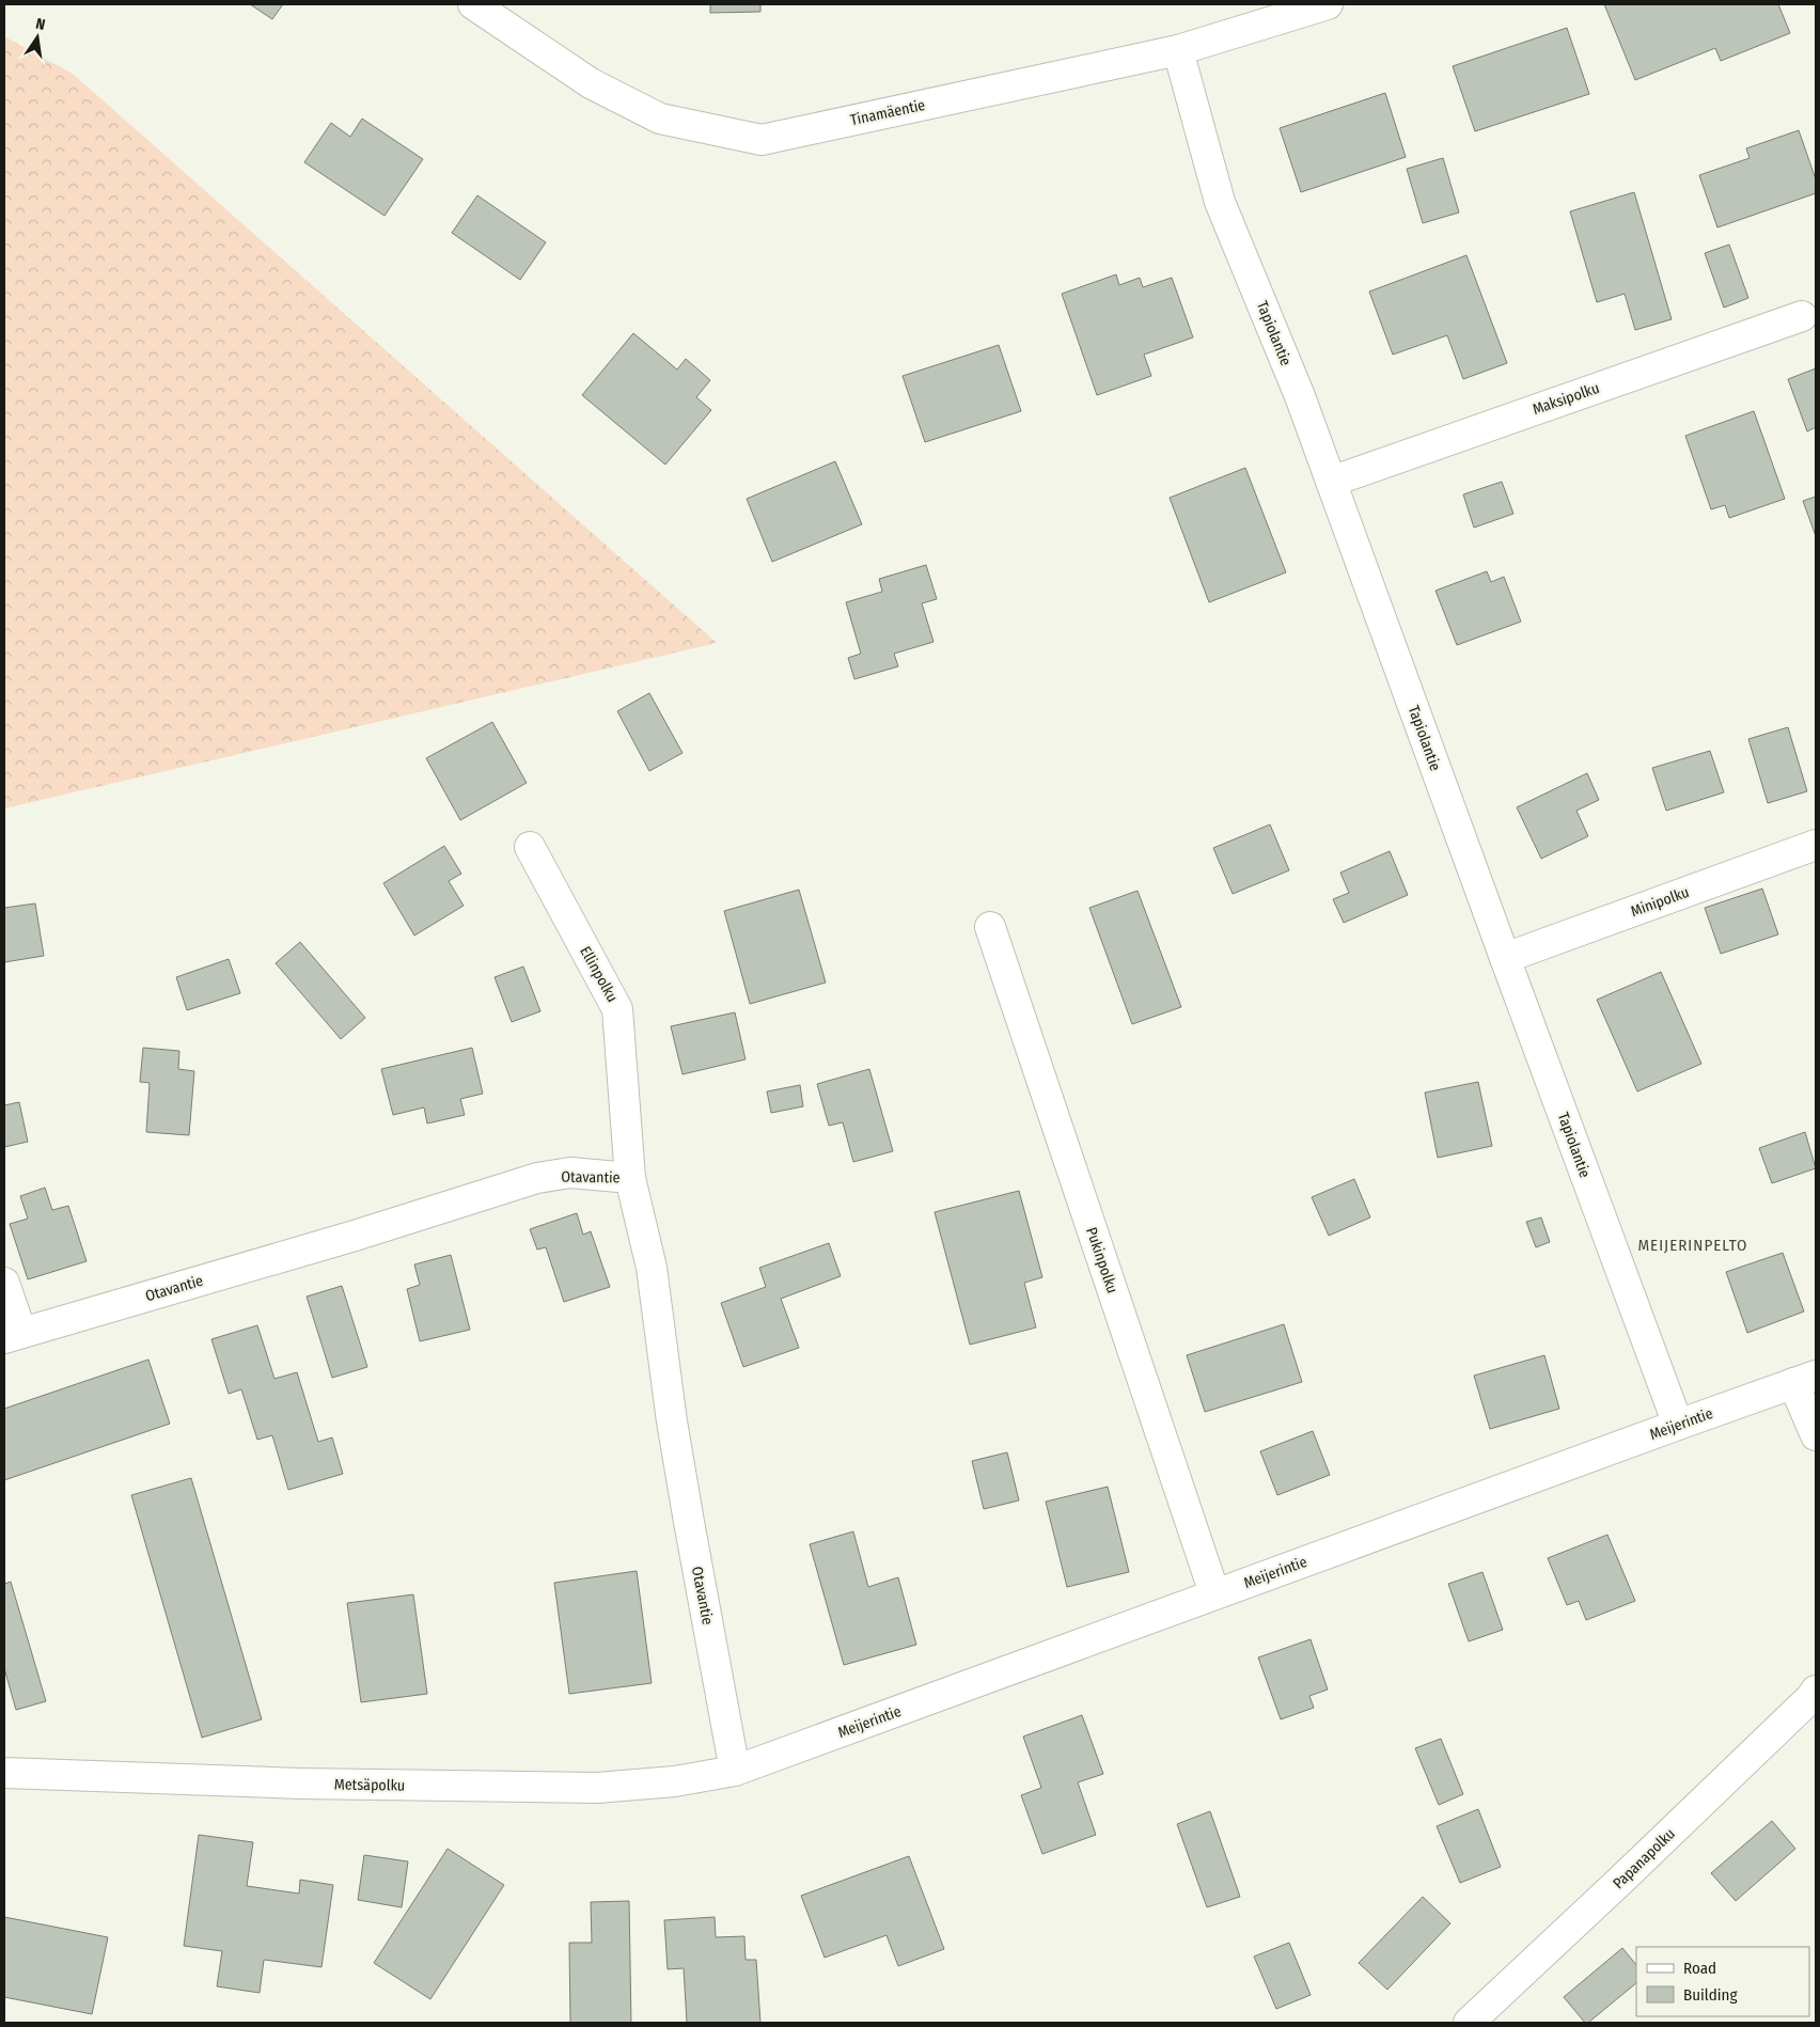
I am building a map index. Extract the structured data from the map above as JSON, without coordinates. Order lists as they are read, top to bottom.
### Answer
{
  "streets": {
    "street": [
      "Tinamäentie",
      "Tapiolantie",
      "Maksipolku",
      "Minipolku",
      "Ellinpolku",
      "Otavantie",
      "Pukinpolku",
      "Meijerintie",
      "Metsäpolku",
      "Papanapolku"
    ]
  },
  "crossings": [
    ["Tinamäentie", "Tapiolantie"],
    ["Tapiolantie", "Maksipolku"],
    ["Tapiolantie", "Minipolku"],
    ["Tapiolantie", "Meijerintie"],
    ["Ellinpolku", "Otavantie"],
    ["Otavantie", "Meijerintie"],
    ["Otavantie", "Metsäpolku"],
    ["Pukinpolku", "Meijerintie"],
    ["Meijerintie", "Metsäpolku"]
  ],
  "districts": ["MEIJERINPELTO"],
  "legend": ["Road", "Building"],
  "north": "top"
}
